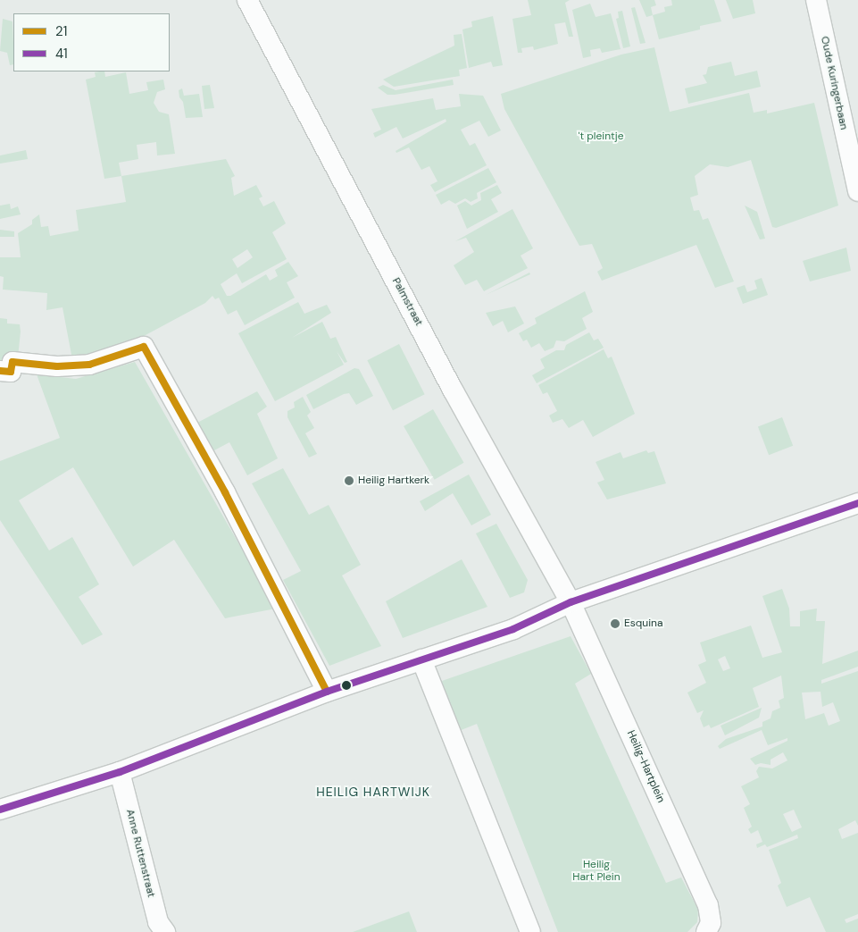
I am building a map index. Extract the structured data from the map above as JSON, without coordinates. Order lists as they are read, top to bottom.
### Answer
{
  "streets": {
    "street": [
      "Oude Kuringerbaan",
      "Palmstraat",
      "Heilig-Hartplein",
      "Anne Ruttenstraat"
    ]
  },
  "crossings": [
    ["Palmstraat", "Heilig-Hartplein"]
  ],
  "districts": ["HEILIG HARTWIJK"],
  "parks": ["'t pleintje", "Heilig Hart Plein"],
  "places": ["Heilig Hartkerk", "Esquina"],
  "lines": ["transit line 21", "transit line 41"],
  "legend": ["21", "41"]
}
